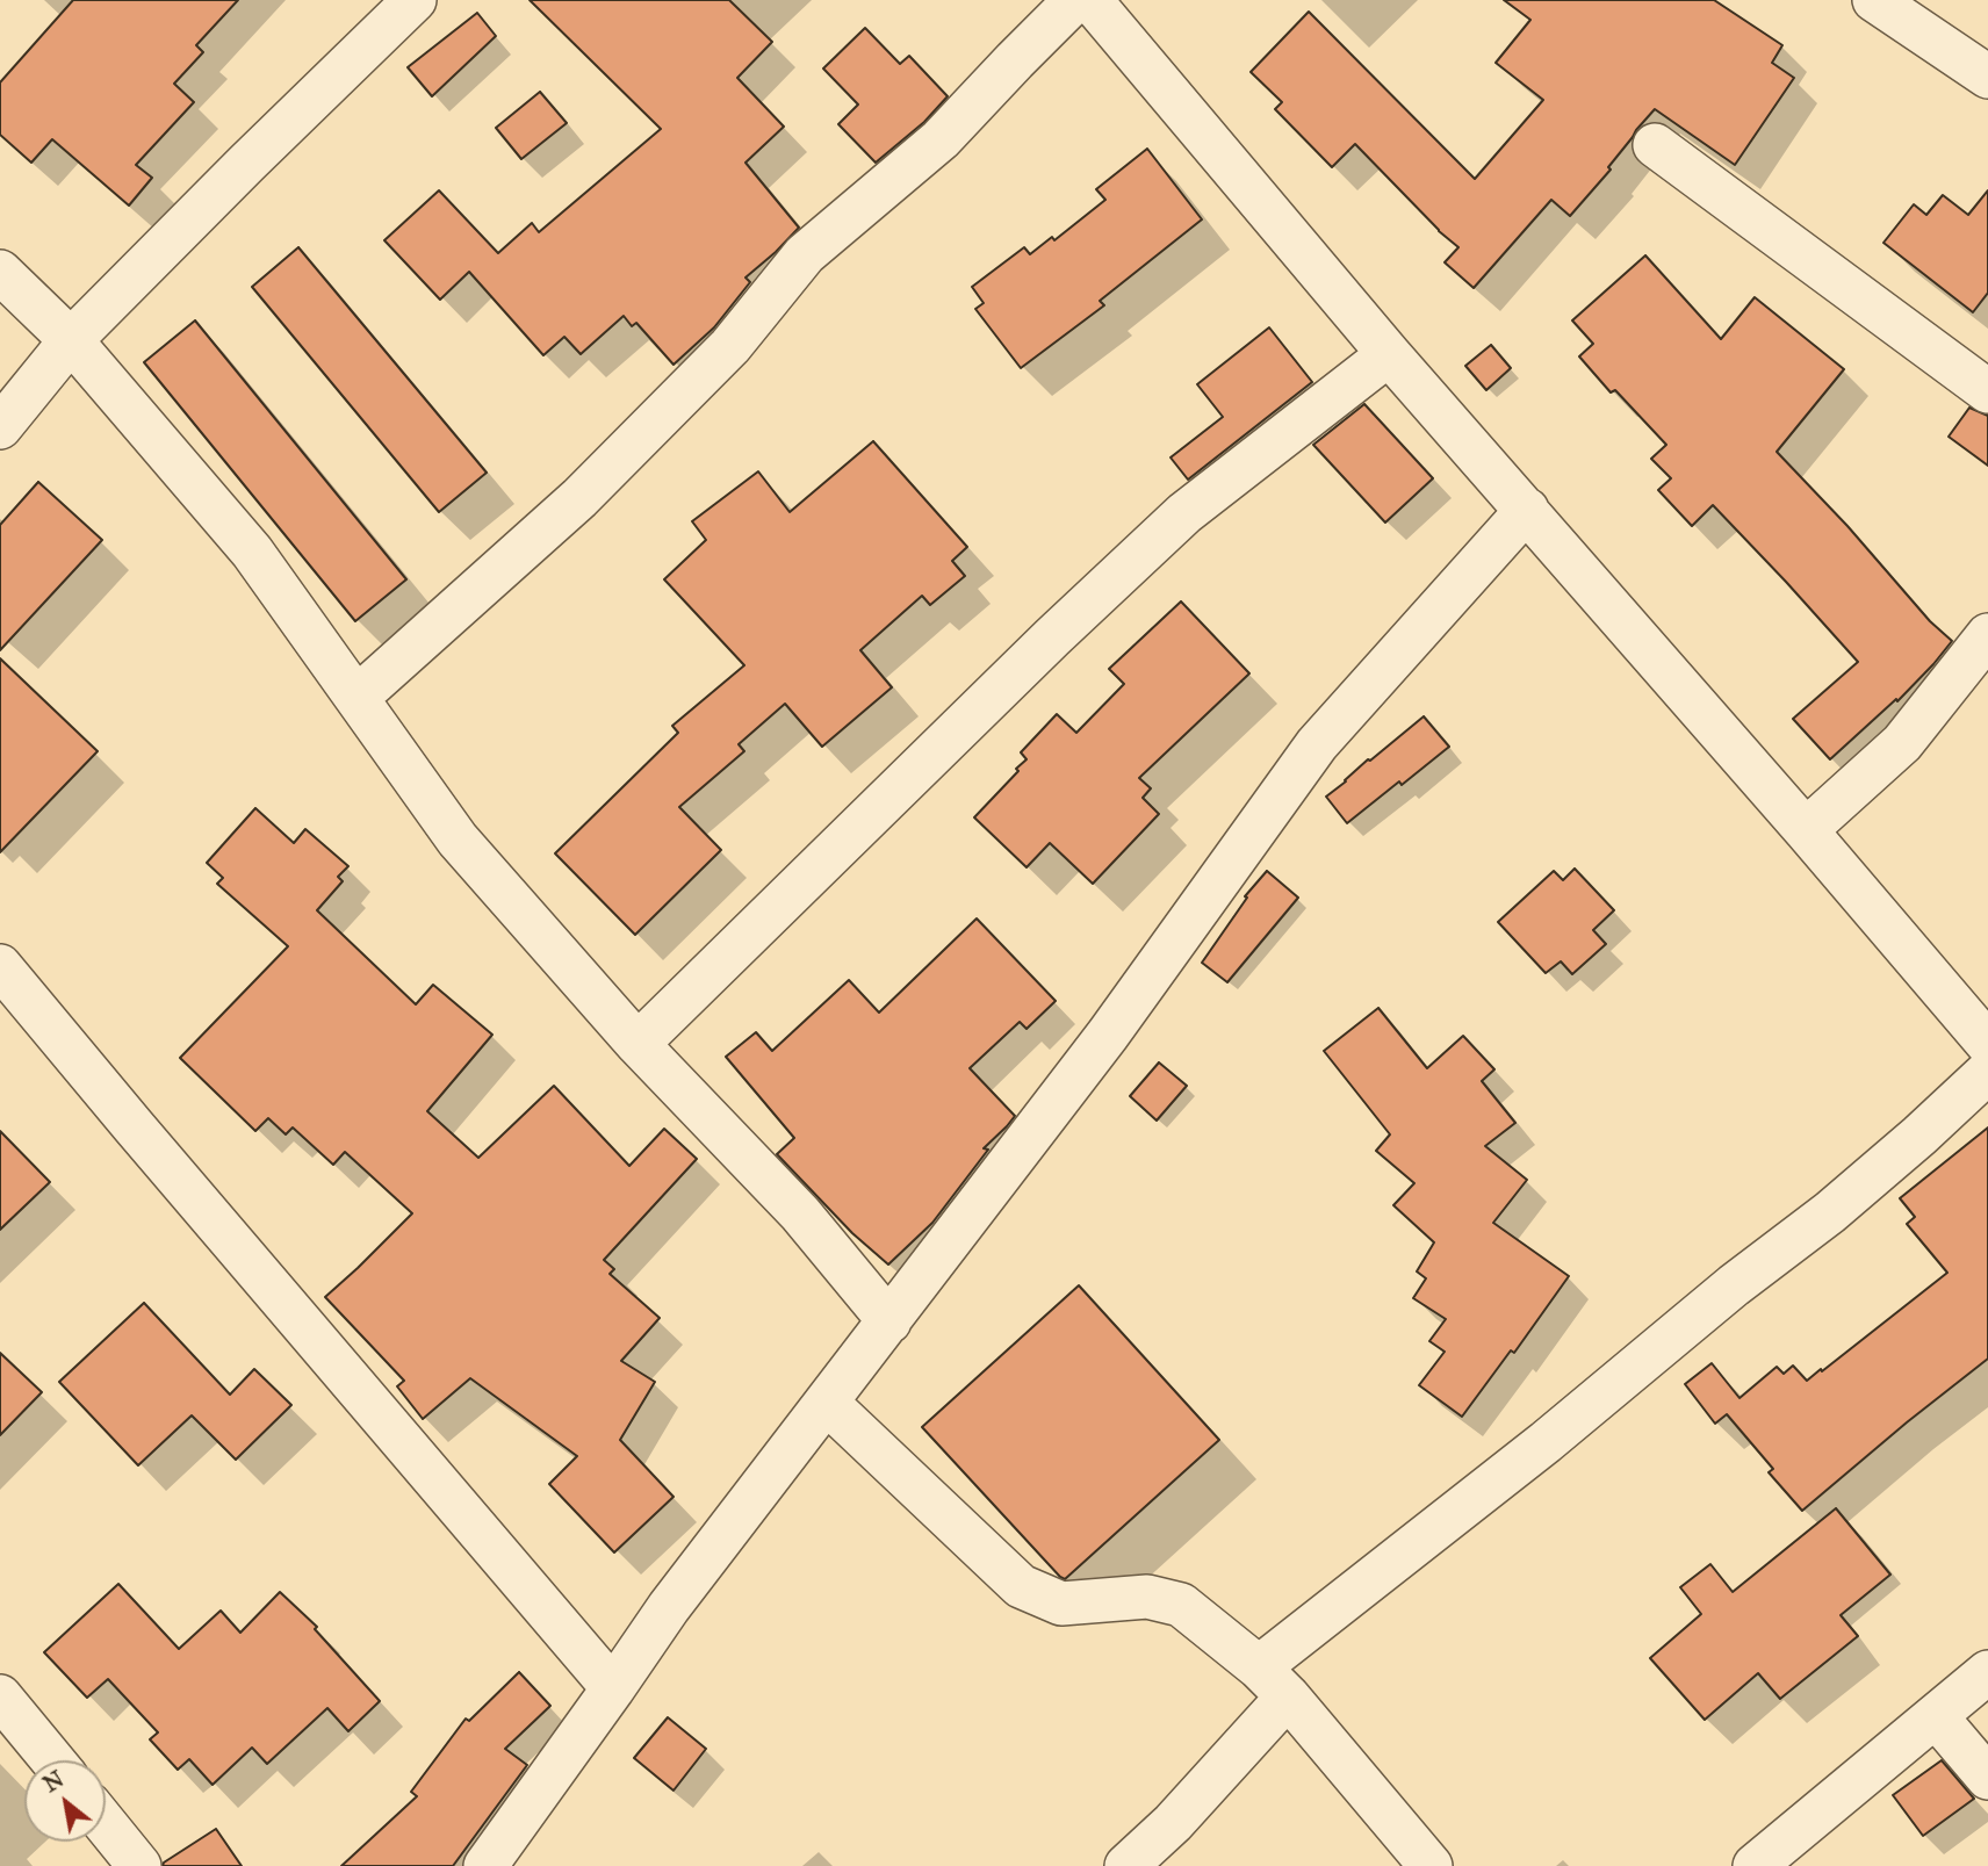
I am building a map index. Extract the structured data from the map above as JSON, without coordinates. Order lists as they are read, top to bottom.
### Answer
{
  "north": "top left"
}
